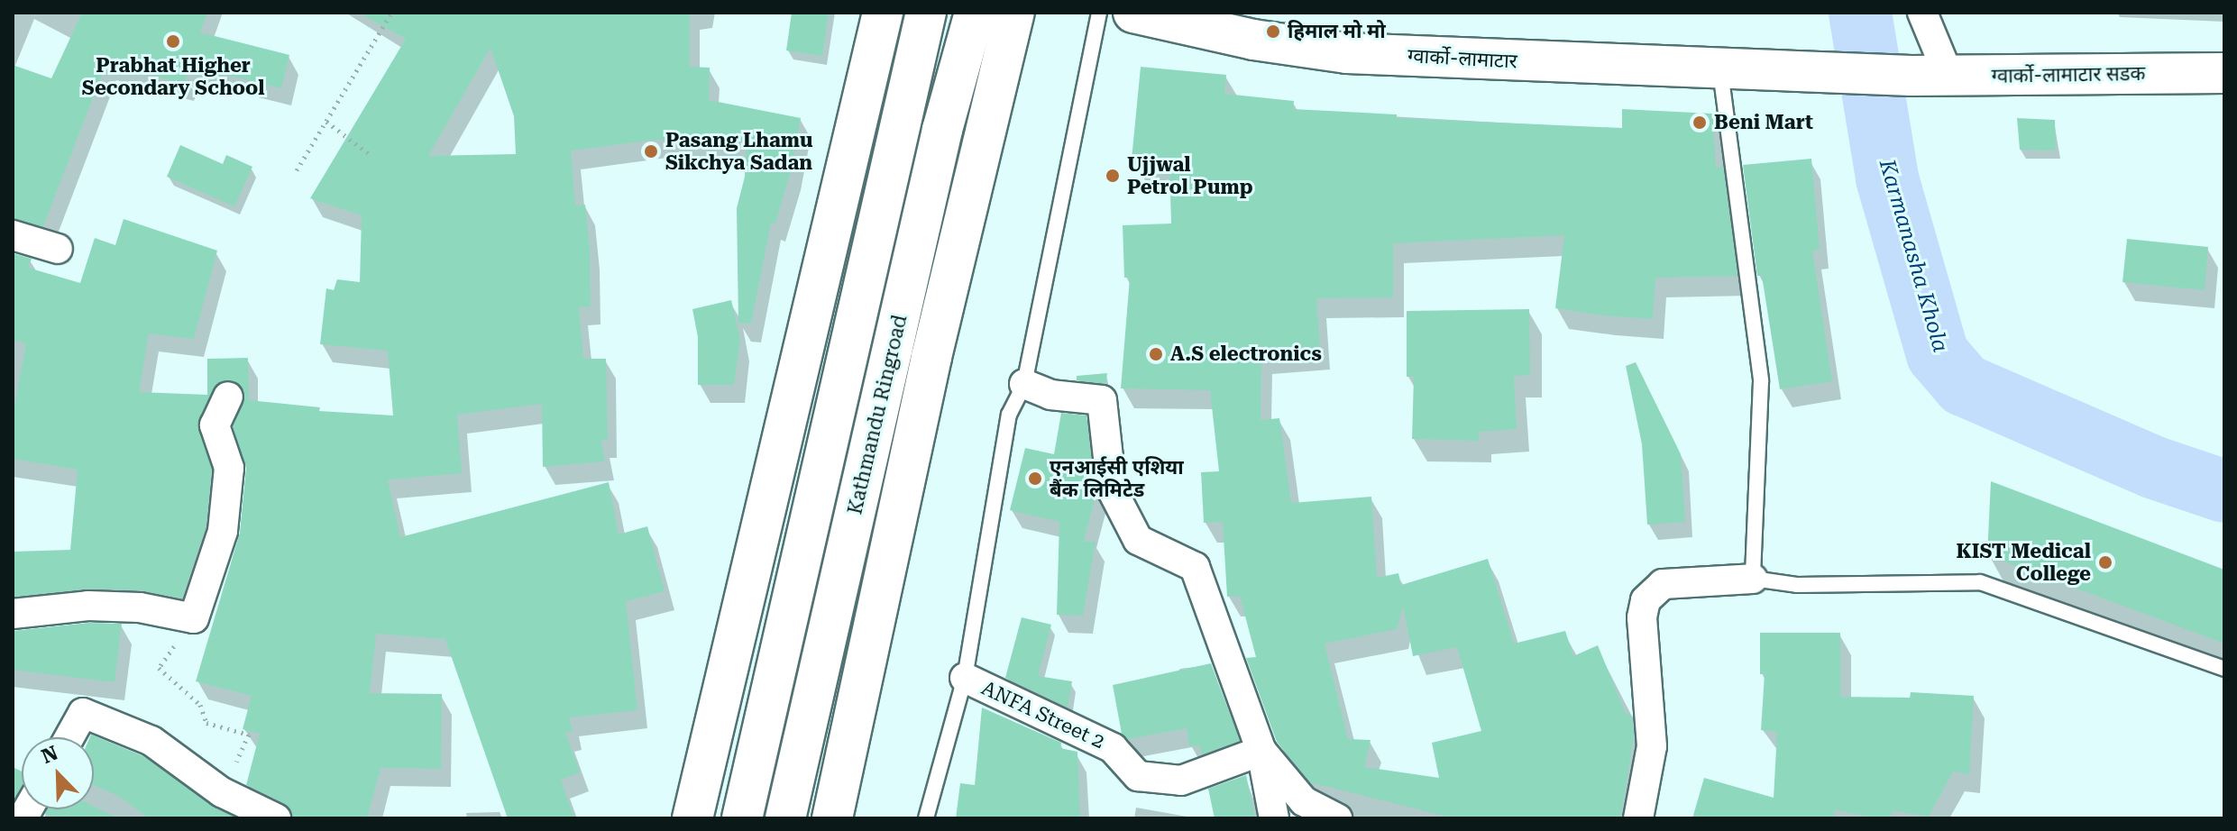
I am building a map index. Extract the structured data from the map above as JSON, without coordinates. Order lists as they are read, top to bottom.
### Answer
{
  "streets": {
    "main road": ["ग्वार्को-लामाटार", "ग्वार्को-लामाटार सडक", "Kathmandu Ringroad"],
    "street": ["ANFA Street 2"]
  },
  "crossings": [
    ["ग्वार्को-लामाटार", "ग्वार्को-लामाटार सडक"]
  ],
  "water": ["Karmanasha Khola"],
  "places": [
    "हिमाल मो मो",
    "Prabhat Higher Secondary School",
    "Beni Mart",
    "Pasang Lhamu Sikchya Sadan",
    "Ujjwal Petrol Pump",
    "A.S electronics",
    "एनआईसी एशिया बैंक लिमिटेड",
    "KIST Medical College"
  ],
  "north": "top left"
}
